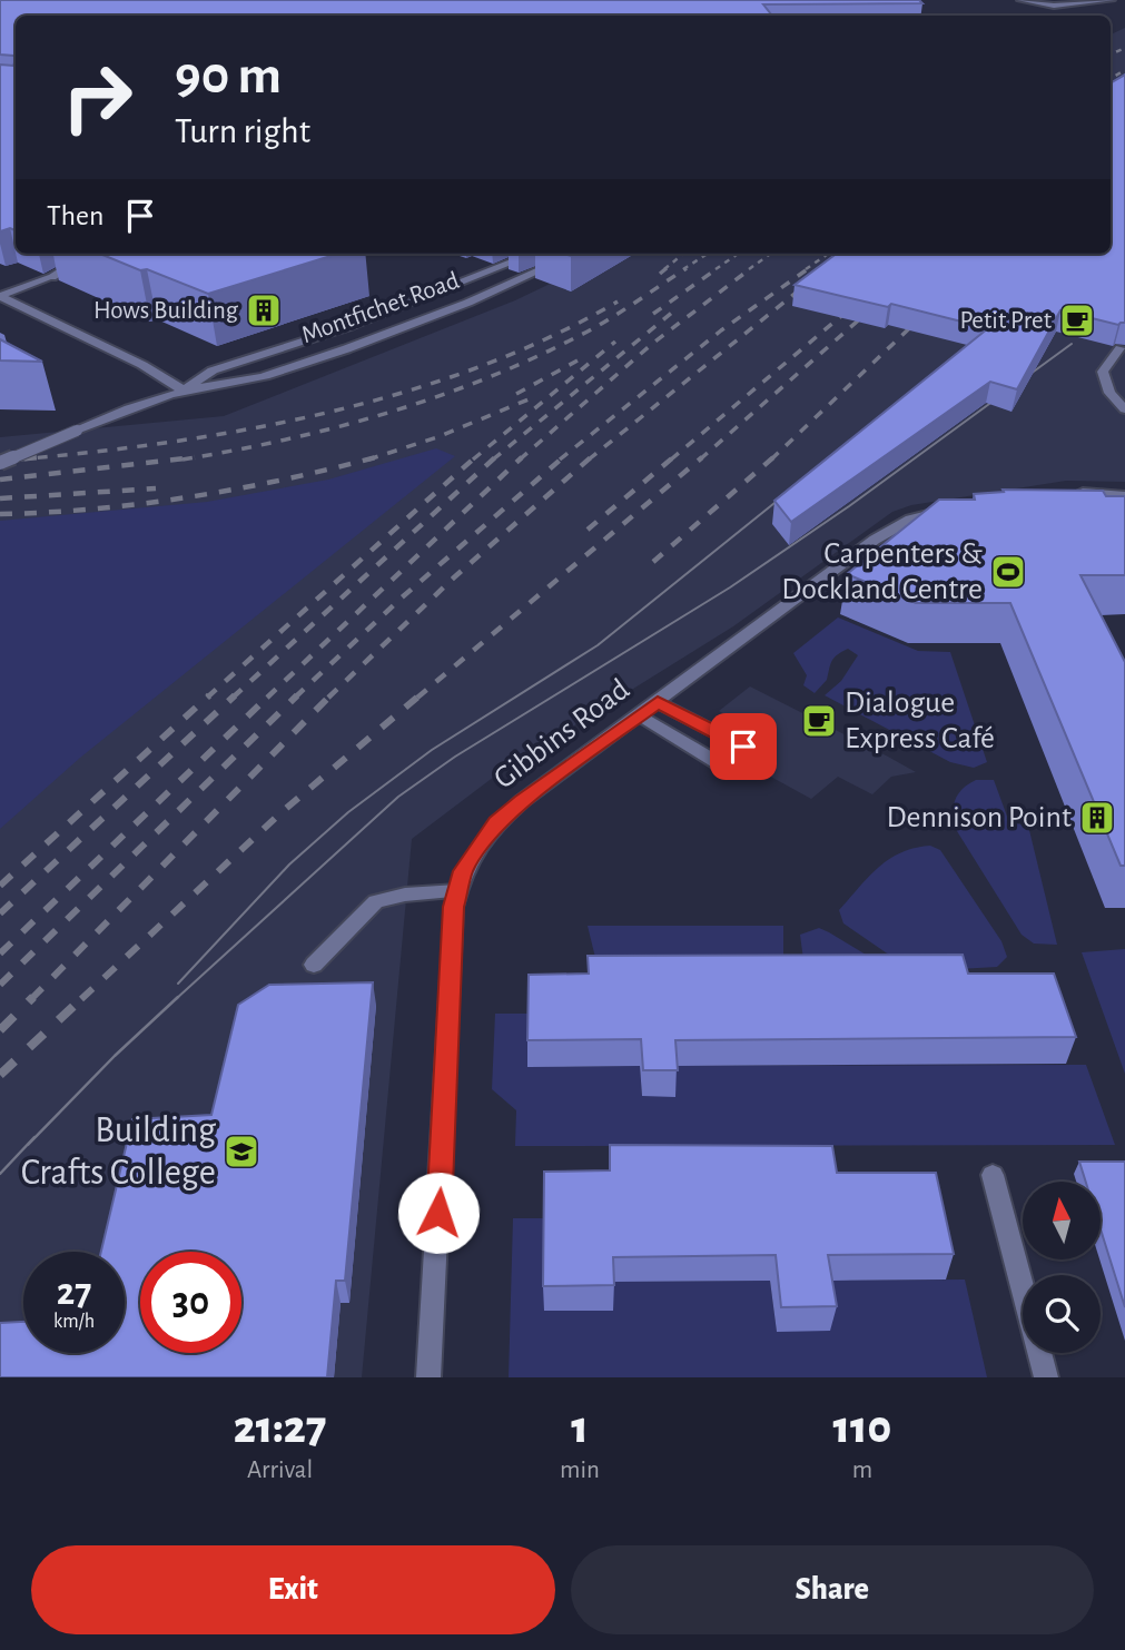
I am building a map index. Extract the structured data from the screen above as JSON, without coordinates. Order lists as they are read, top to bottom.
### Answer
{
  "streets": {
    "street": ["Montfichet Road", "Gibbins Road"]
  },
  "places": {
    "building": ["Hows Building", "Dennison Point"],
    "cafe": ["Petit Pret", "Dialogue Express Café"],
    "sports": ["Carpenters & Dockland Centre"],
    "school or university": ["Building Crafts College"]
  },
  "north": "top",
  "page": {
    "turn": ["90 m", "Turn right"],
    "then": "Then",
    "speed": "27 km/h",
    "limit": "30",
    "eta": [
      "21:27",
      "Arrival",
      "1",
      "min",
      "110",
      "m"
    ],
    "buttons": ["Exit", "Share"]
  }
}
